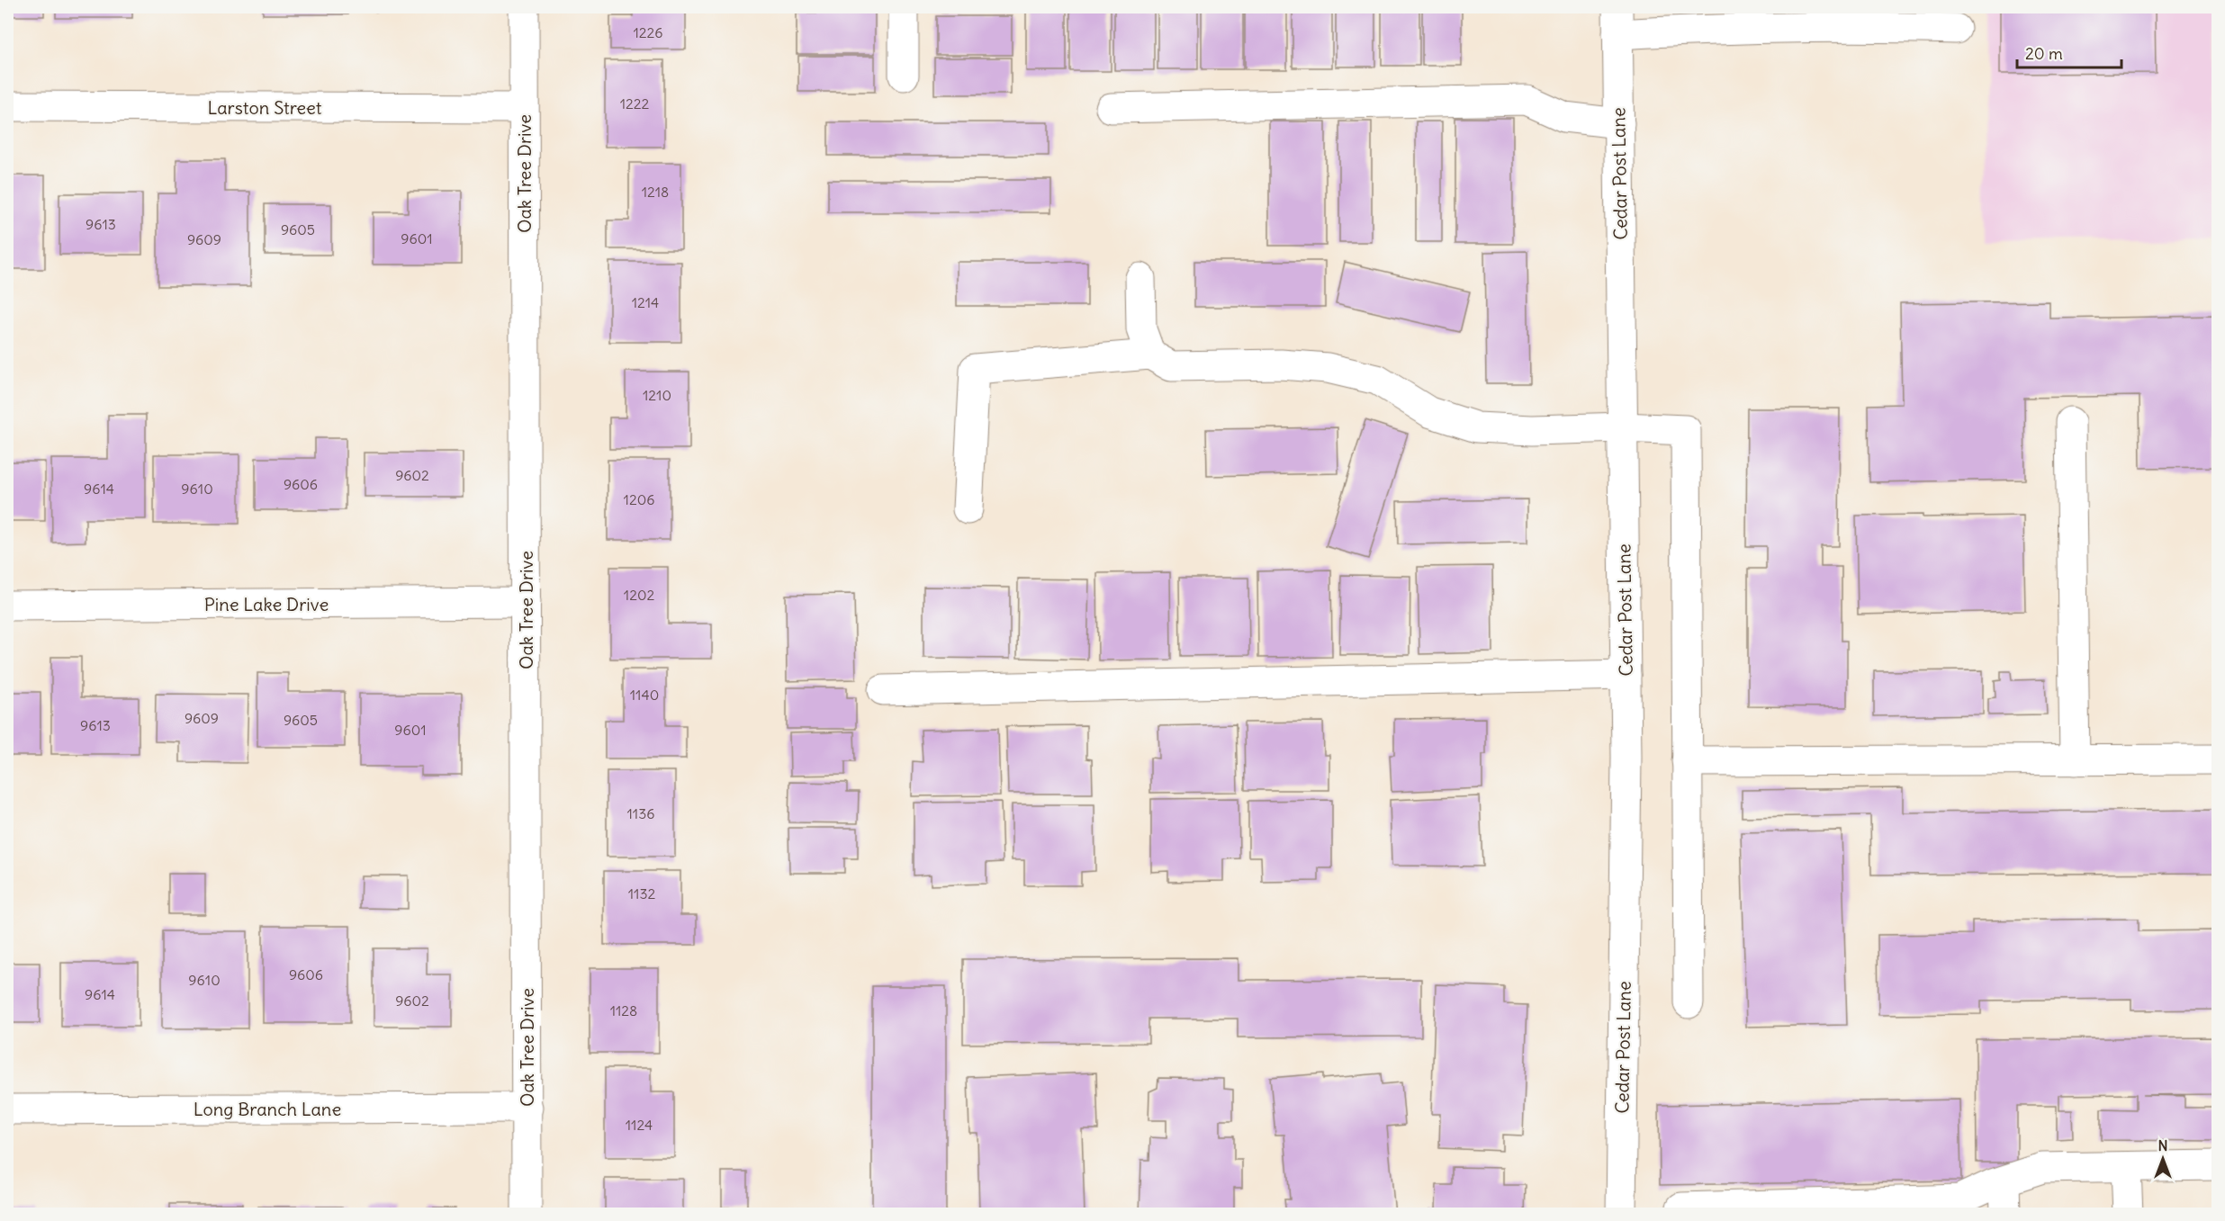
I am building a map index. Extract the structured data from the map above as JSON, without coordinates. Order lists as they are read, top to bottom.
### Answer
{
  "streets": {
    "street": [
      "Larston Street",
      "Oak Tree Drive",
      "Cedar Post Lane",
      "Pine Lake Drive",
      "Long Branch Lane"
    ]
  },
  "crossings": [
    ["Larston Street", "Oak Tree Drive"],
    ["Oak Tree Drive", "Pine Lake Drive"],
    ["Oak Tree Drive", "Long Branch Lane"]
  ],
  "house_numbers": [
    "1226",
    "1222",
    "1218",
    "9613",
    "9605",
    "9601",
    "9609",
    "1214",
    "1210",
    "9602",
    "9606",
    "9614",
    "9610",
    "1206",
    "1202",
    "1140",
    "9609",
    "9605",
    "9613",
    "9601",
    "1136",
    "1132",
    "9606",
    "9610",
    "9614",
    "9602",
    "1128",
    "1124"
  ],
  "scale_bar": "20 m",
  "north": "top"
}
